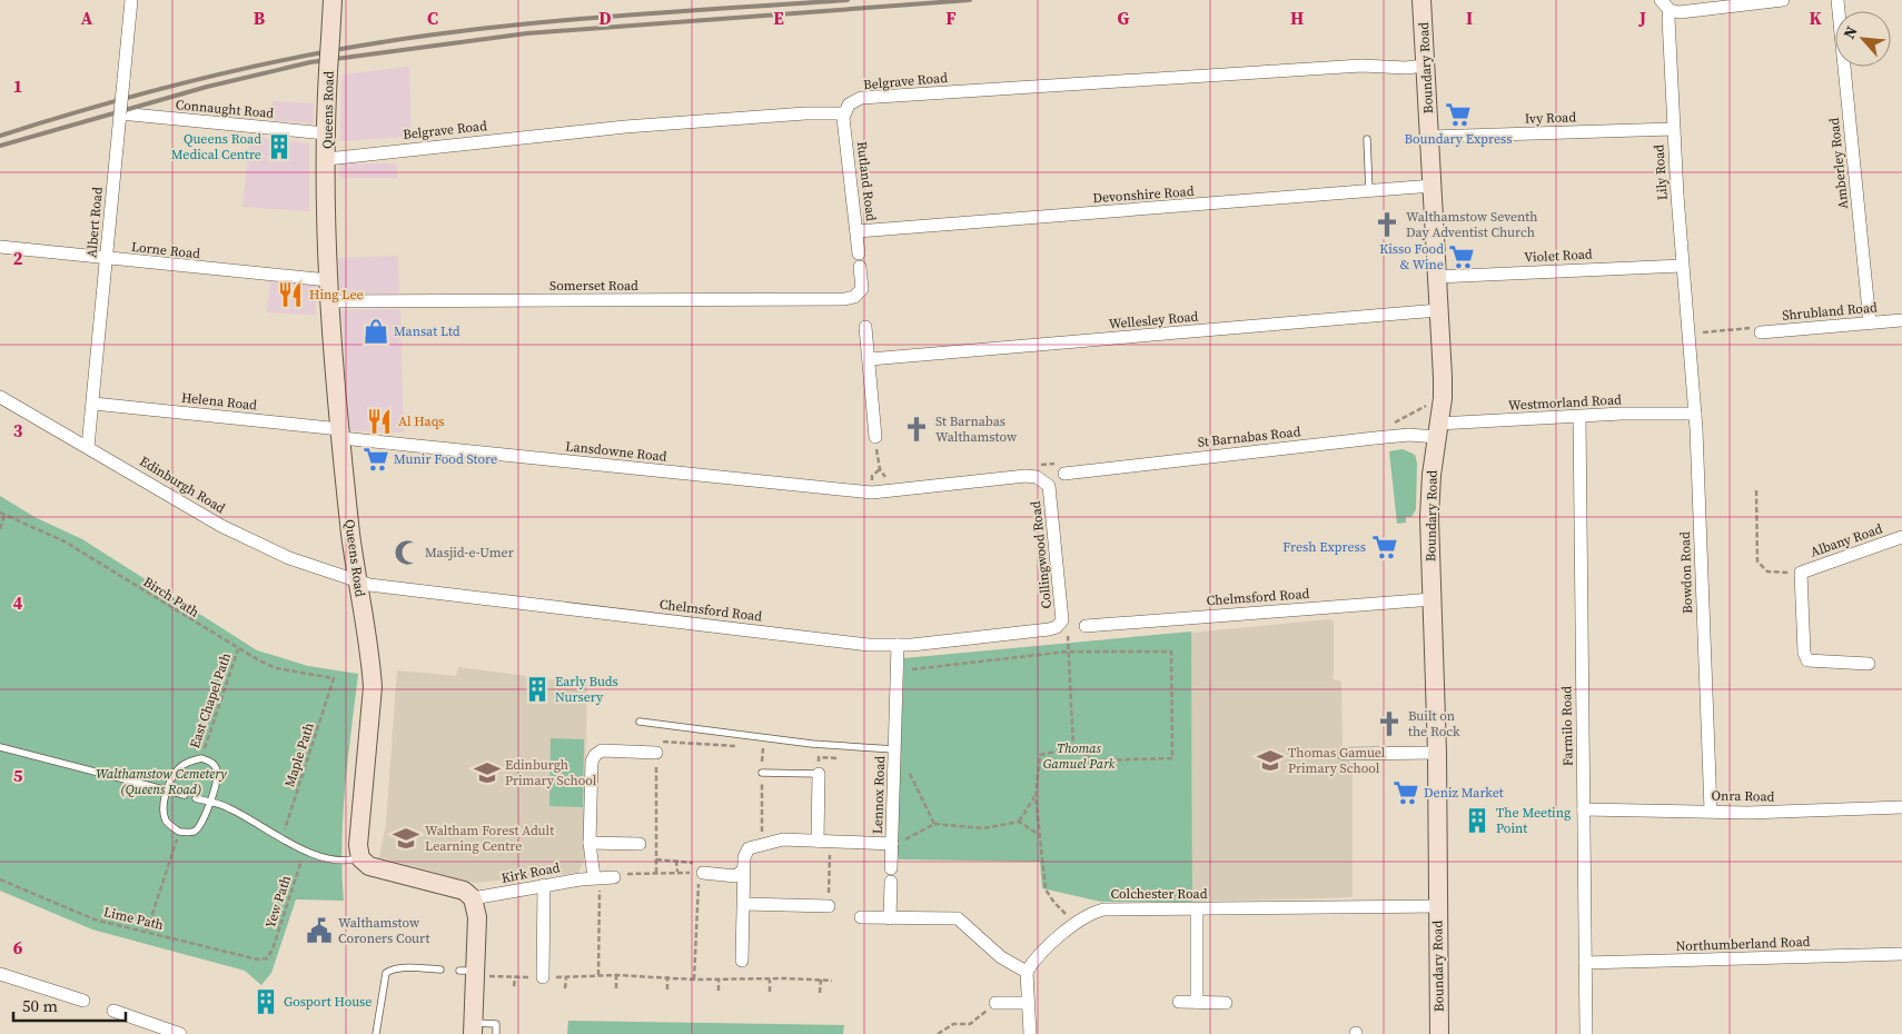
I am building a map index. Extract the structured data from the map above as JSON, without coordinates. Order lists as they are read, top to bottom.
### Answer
{
  "streets": {
    "street": [
      "Boundary Road",
      "Belgrave Road",
      "Connaught Road",
      "Queens Road",
      "Ivy Road",
      "Amberley Road",
      "Lily Road",
      "Rutland Road",
      "Devonshire Road",
      "Albert Road",
      "Lorne Road",
      "Violet Road",
      "Somerset Road",
      "Shrubland Road",
      "Wellesley Road",
      "Helena Road",
      "Westmorland Road",
      "St Barnabas Road",
      "Lansdowne Road",
      "Edinburgh Road",
      "Albany Road",
      "Collingwood Road",
      "Bowdon Road",
      "Chelmsford Road",
      "Farmilo Road",
      "Lennox Road",
      "Onra Road",
      "Kirk Road",
      "Colchester Road",
      "Northumberland Road"
    ],
    "path": [
      "Birch Path",
      "East Chapel Path",
      "Maple Path",
      "Yew Path",
      "Lime Path"
    ]
  },
  "crossings": [
    ["Boundary Road", "Belgrave Road"],
    ["Boundary Road", "Ivy Road"],
    ["Boundary Road", "Devonshire Road"],
    ["Boundary Road", "Violet Road"],
    ["Boundary Road", "Wellesley Road"],
    ["Boundary Road", "Westmorland Road"],
    ["Boundary Road", "St Barnabas Road"],
    ["Boundary Road", "Chelmsford Road"],
    ["Boundary Road", "Colchester Road"],
    ["Belgrave Road", "Queens Road"],
    ["Belgrave Road", "Rutland Road"],
    ["Connaught Road", "Queens Road"],
    ["Connaught Road", "Albert Road"],
    ["Queens Road", "Lorne Road"],
    ["Queens Road", "Somerset Road"],
    ["Queens Road", "Helena Road"],
    ["Queens Road", "Lansdowne Road"],
    ["Queens Road", "Edinburgh Road"],
    ["Queens Road", "Chelmsford Road"],
    ["Ivy Road", "Lily Road"],
    ["Amberley Road", "Shrubland Road"],
    ["Lily Road", "Violet Road"],
    ["Lily Road", "Bowdon Road"],
    ["Rutland Road", "Devonshire Road"],
    ["Rutland Road", "Somerset Road"],
    ["Albert Road", "Lorne Road"],
    ["Albert Road", "Helena Road"],
    ["Albert Road", "Edinburgh Road"],
    ["Helena Road", "Lansdowne Road"],
    ["Westmorland Road", "St Barnabas Road"],
    ["Westmorland Road", "Bowdon Road"],
    ["Westmorland Road", "Farmilo Road"],
    ["Lansdowne Road", "Collingwood Road"],
    ["Edinburgh Road", "Chelmsford Road"],
    ["Collingwood Road", "Chelmsford Road"],
    ["Bowdon Road", "Onra Road"],
    ["Birch Path", "East Chapel Path"],
    ["Birch Path", "Maple Path"],
    ["Chelmsford Road", "Lennox Road"],
    ["Farmilo Road", "Onra Road"],
    ["Farmilo Road", "Northumberland Road"],
    ["Yew Path", "Lime Path"]
  ],
  "parks": ["Thomas Gamuel Park", "Walthamstow Cemetery (Queens Road)"],
  "places": {
    "supermarket": [
      "Boundary Express",
      "Kisso Food & Wine",
      "Munir Food Store",
      "Fresh Express",
      "Deniz Market"
    ],
    "building": [
      "Queens Road Medical Centre",
      "Early Buds Nursery",
      "The Meeting Point",
      "Gosport House"
    ],
    "church": ["Walthamstow Seventh Day Adventist Church", "St Barnabas Walthamstow", "Built on the Rock"],
    "restaurant": ["Hing Lee", "Al Haqs"],
    "shop": ["Mansat Ltd"],
    "mosque": ["Masjid-e-Umer"],
    "school or university": ["Thomas Gamuel Primary School", "Edinburgh Primary School", "Waltham Forest Adult Learning Centre"],
    "public building": ["Walthamstow Coroners Court"]
  },
  "scale_bar": "50 m",
  "north": "top left",
  "grid": {
    "columns": [
      "A",
      "B",
      "C",
      "D",
      "E",
      "F",
      "G",
      "H",
      "I",
      "J",
      "K"
    ],
    "rows": [
      "1",
      "2",
      "3",
      "4",
      "5",
      "6"
    ]
  }
}
